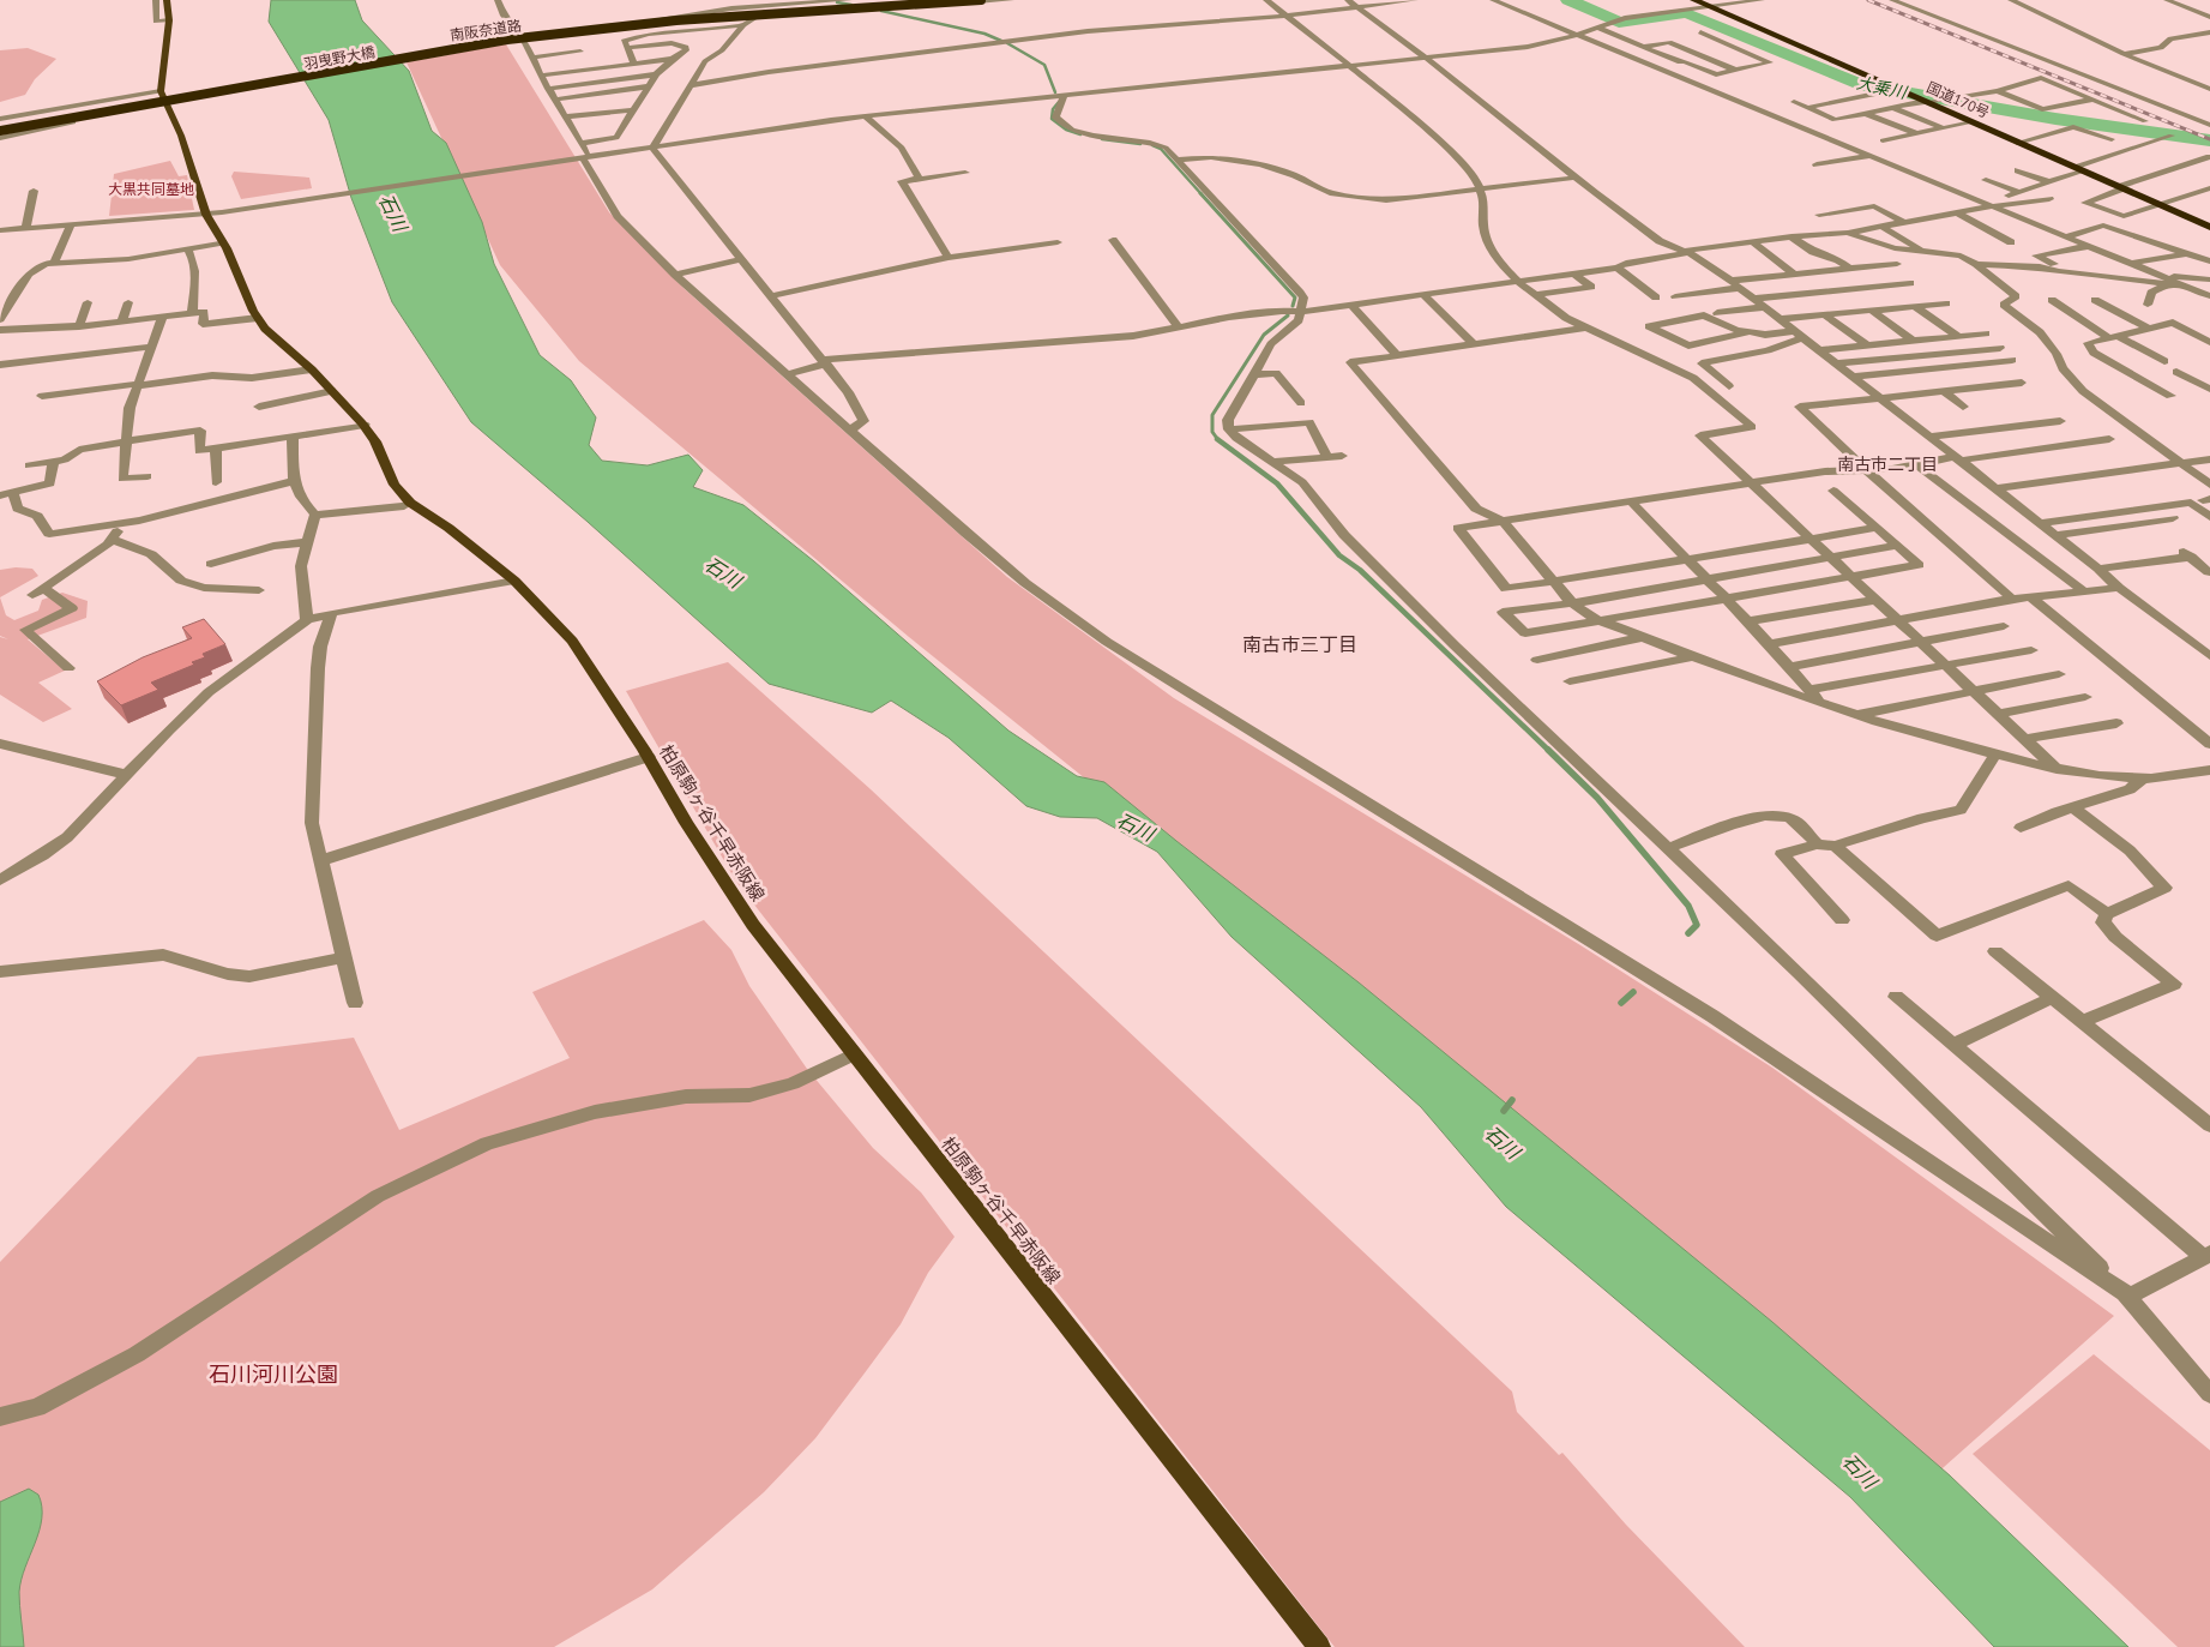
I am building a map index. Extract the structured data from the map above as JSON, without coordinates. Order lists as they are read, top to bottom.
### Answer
{
  "streets": {
    "highway": ["南阪奈道路", "国道170号"],
    "main road": ["柏原駒ヶ谷千早赤阪線"],
    "street": ["羽曳野大橋"]
  },
  "crossings": [
    ["羽曳野大橋", "柏原駒ヶ谷千早赤阪線"]
  ],
  "districts": ["南古市二丁目", "南古市三丁目"],
  "water": ["大乗川", "石川"],
  "parks": ["大黒共同墓地", "石川河川公園"]
}
